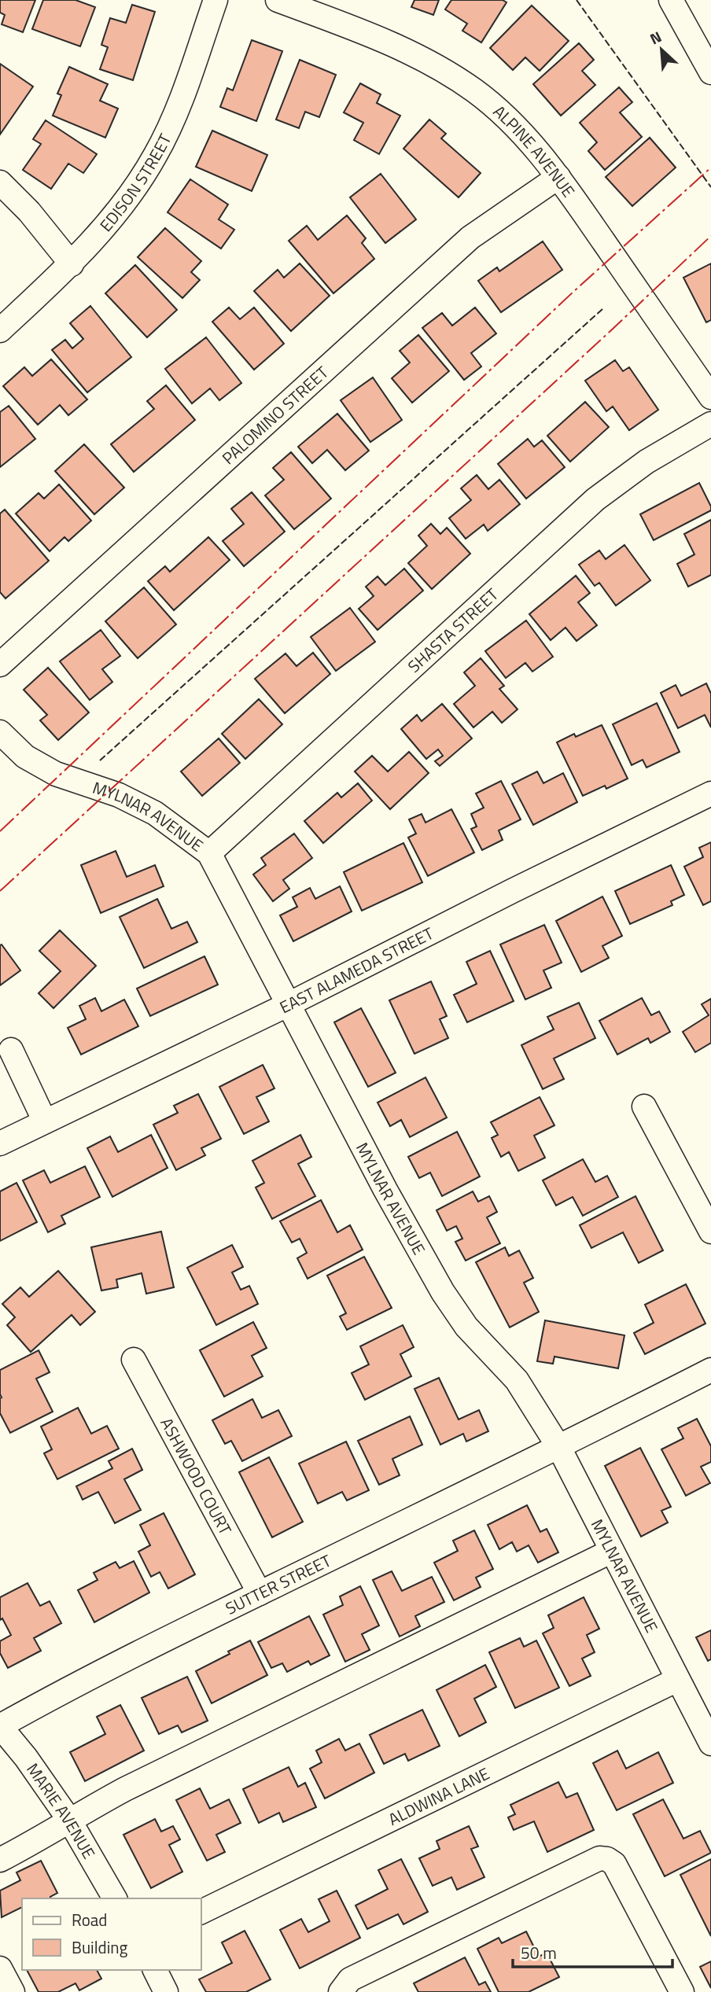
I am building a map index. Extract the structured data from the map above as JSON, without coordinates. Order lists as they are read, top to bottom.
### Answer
{
  "streets": {
    "street": [
      "ALPINE AVENUE",
      "EDISON STREET",
      "PALOMINO STREET",
      "SHASTA STREET",
      "MYLNAR AVENUE",
      "EAST ALAMEDA STREET",
      "ASHWOOD COURT",
      "SUTTER STREET",
      "ALDWINA LANE",
      "MARIE AVENUE"
    ]
  },
  "crossings": [
    ["ALPINE AVENUE", "PALOMINO STREET"],
    ["SHASTA STREET", "MYLNAR AVENUE"],
    ["MYLNAR AVENUE", "EAST ALAMEDA STREET"],
    ["MYLNAR AVENUE", "SUTTER STREET"],
    ["MYLNAR AVENUE", "ALDWINA LANE"],
    ["ASHWOOD COURT", "SUTTER STREET"],
    ["SUTTER STREET", "MARIE AVENUE"]
  ],
  "legend": ["Road", "Building"],
  "scale_bar": "50 m",
  "north": "top left"
}
